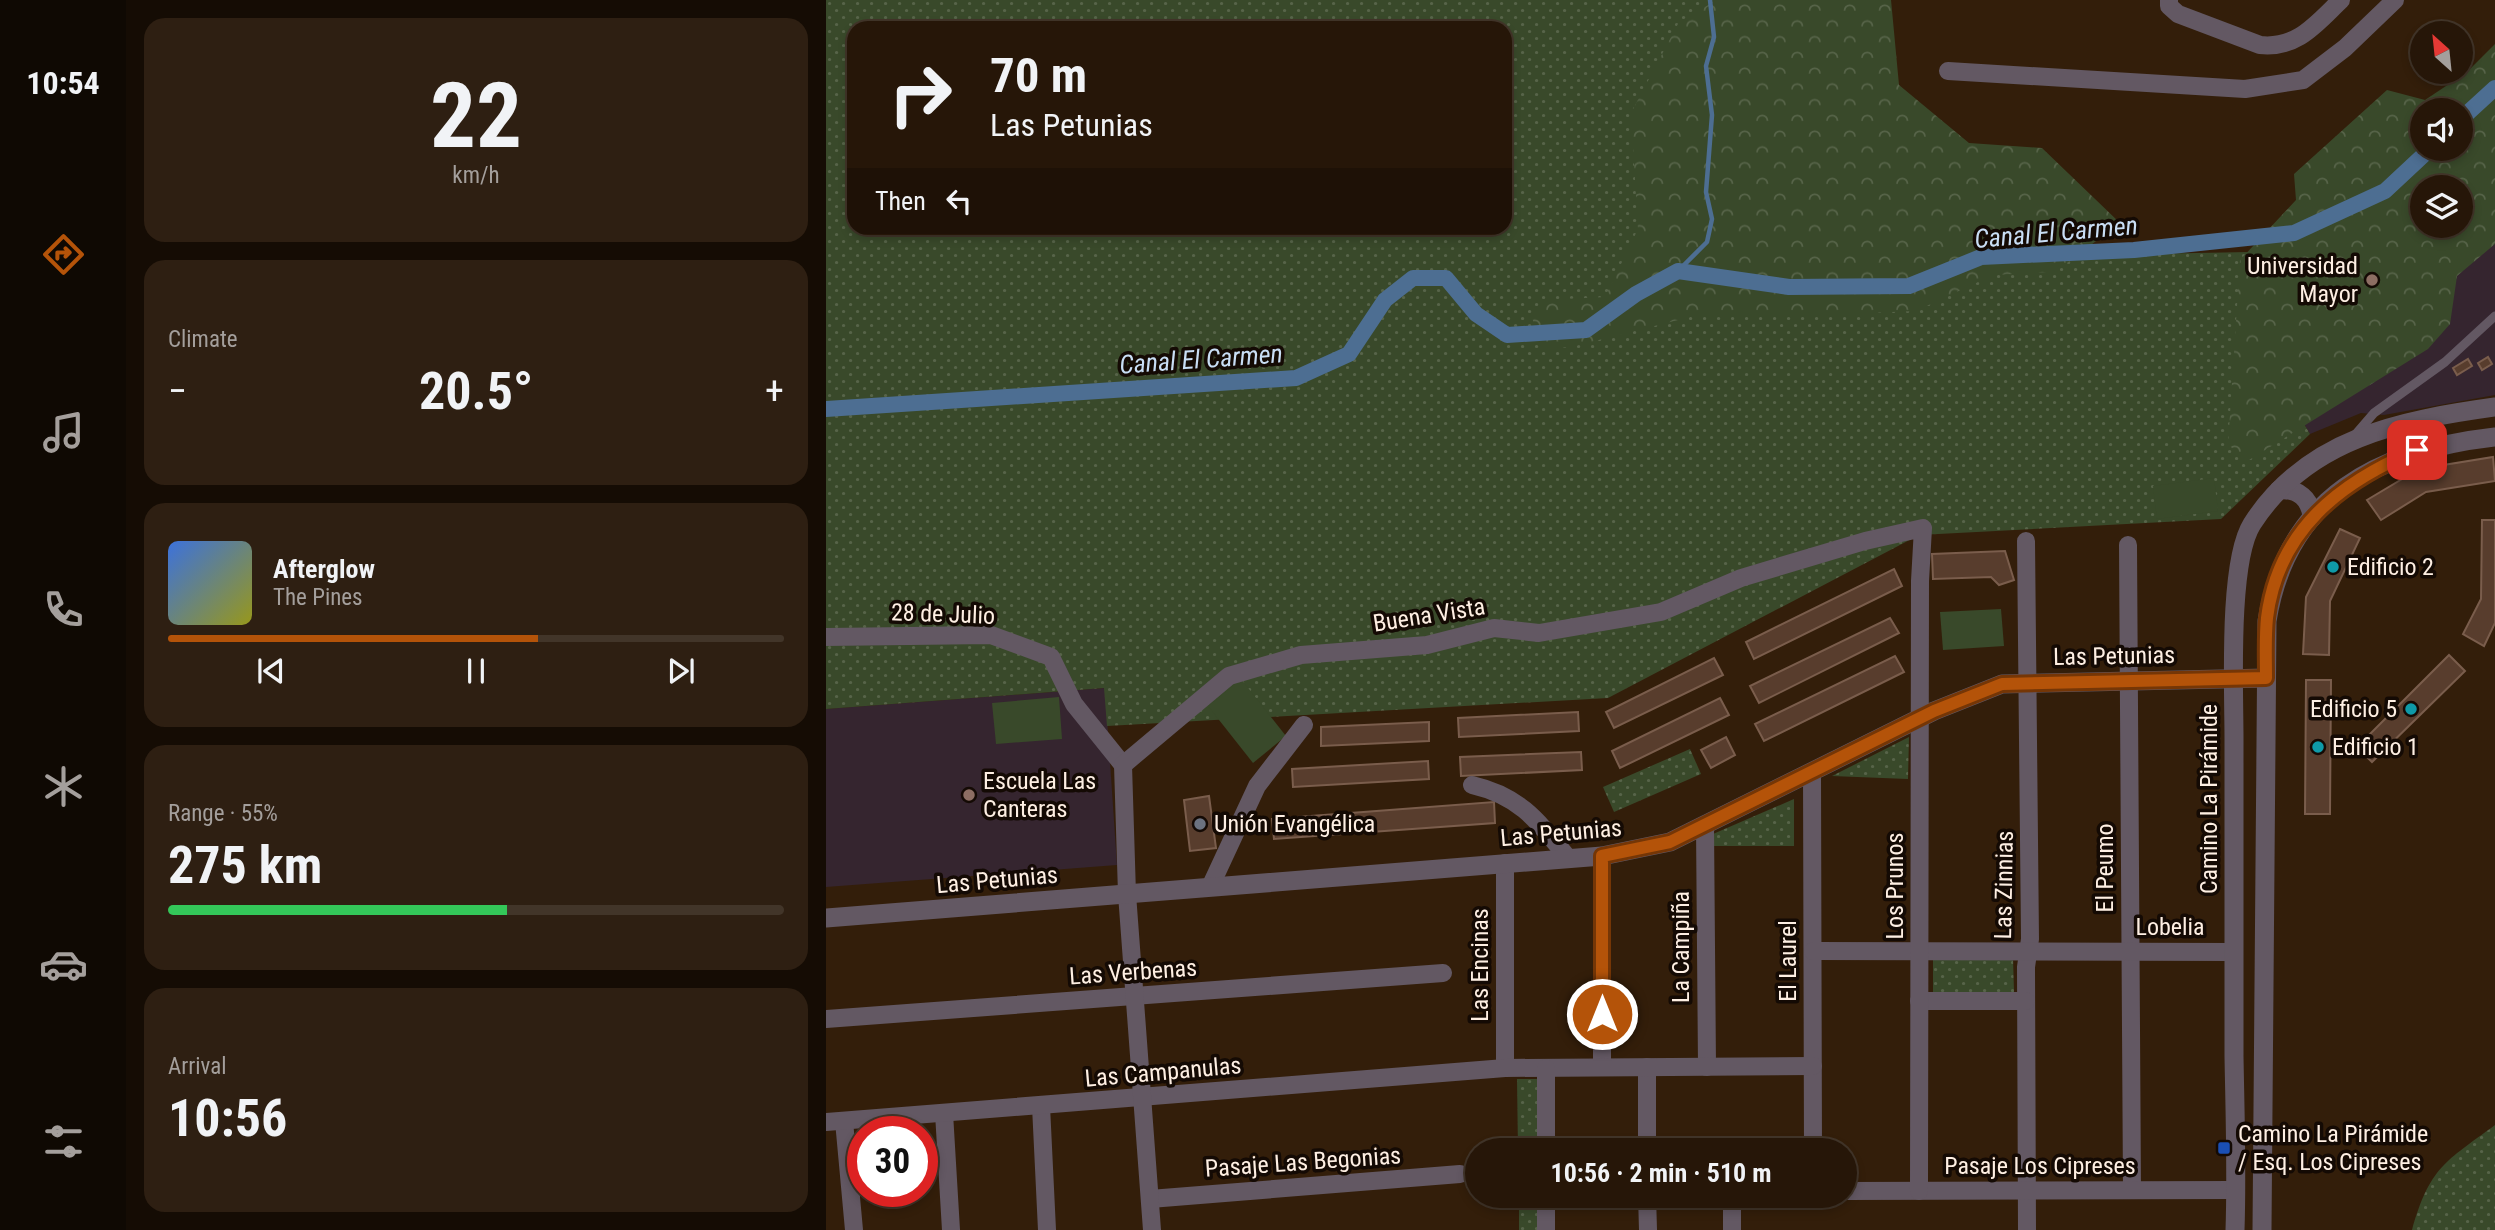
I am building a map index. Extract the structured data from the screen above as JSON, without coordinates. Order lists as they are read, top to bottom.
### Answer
{
  "streets": {
    "street": [
      "28 de Julio",
      "Buena Vista",
      "Las Petunias",
      "Camino La Pirámide",
      "El Peumo",
      "Las Zinnias",
      "Los Prunos",
      "Lobelia",
      "La Campiña",
      "El Laurel",
      "Las Encinas",
      "Las Verbenas",
      "Las Campanulas",
      "Pasaje Las Begonias",
      "Pasaje Los Cipreses"
    ]
  },
  "crossings": [
    ["28 de Julio", "Buena Vista"],
    ["Buena Vista", "Los Prunos"],
    ["Las Petunias", "Camino La Pirámide"],
    ["Las Petunias", "El Peumo"],
    ["Las Petunias", "Las Zinnias"],
    ["Las Petunias", "Los Prunos"],
    ["Las Petunias", "La Campiña"],
    ["Las Petunias", "El Laurel"],
    ["Las Petunias", "Las Encinas"],
    ["Camino La Pirámide", "Lobelia"],
    ["Camino La Pirámide", "Pasaje Los Cipreses"],
    ["El Peumo", "Lobelia"],
    ["El Peumo", "Pasaje Los Cipreses"],
    ["Las Zinnias", "Lobelia"],
    ["Las Zinnias", "Pasaje Los Cipreses"],
    ["Los Prunos", "Lobelia"],
    ["Los Prunos", "Pasaje Los Cipreses"],
    ["Lobelia", "El Laurel"],
    ["La Campiña", "Las Campanulas"],
    ["El Laurel", "Las Campanulas"],
    ["Las Encinas", "Las Campanulas"]
  ],
  "water": ["Canal El Carmen"],
  "places": {
    "other": [
      "Universidad Mayor",
      "Edificio 2",
      "Edificio 5",
      "Edificio 1",
      "Escuela Las Canteras",
      "Unión Evangélica"
    ],
    "transit": ["Camino La Pirámide / Esq. Los Cipreses"]
  },
  "north": "top left",
  "page": {
    "tabs": "10:54",
    "tile": [
      ["22", "km/h"],
      "Climate",
      ["Range · 55%", "275 km"],
      ["Arrival", "10:56"]
    ],
    "turn": ["70 m", "Las Petunias"],
    "then": "Then",
    "heat": ["−", "20.5°", "+"],
    "song": ["Afterglow", "The Pines"],
    "limit": "30",
    "trip": "10:56 · 2 min · 510 m"
  }
}
